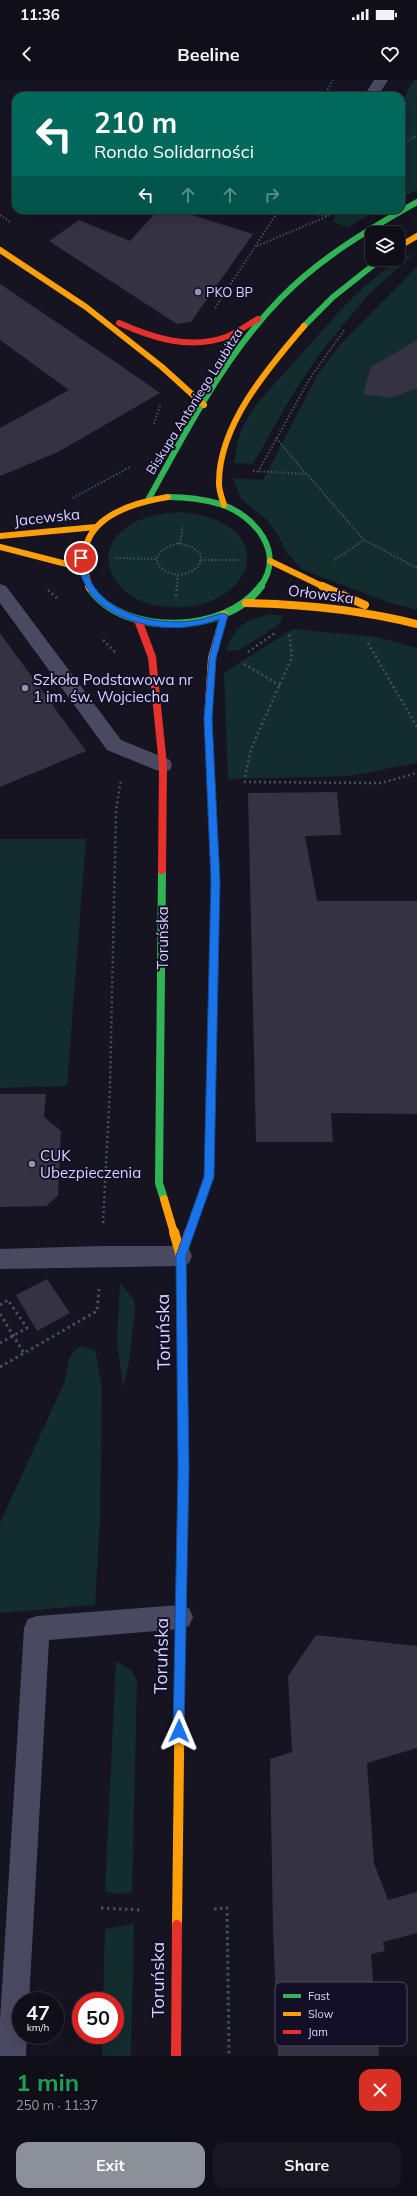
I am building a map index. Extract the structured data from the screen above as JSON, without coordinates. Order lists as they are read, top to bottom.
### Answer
{
  "streets": {
    "main road": [
      "Biskupa Antoniego Laubitza",
      "Jacewska",
      "Orłowska",
      "Toruńska"
    ]
  },
  "places": ["PKO BP", "Szkoła Podstawowa nr 1 im. św. Wojciecha", "CUK Ubezpieczenia"],
  "legend": ["Fast", "Slow", "Jam"],
  "page": {
    "status": "11:36",
    "header": "Beeline",
    "turn": ["210 m", "Rondo Solidarności"],
    "speed": "47 km/h",
    "limit": "50",
    "heading": ["1 min", "250 m · 11:37"],
    "buttons": ["Exit", "Share"]
  }
}
